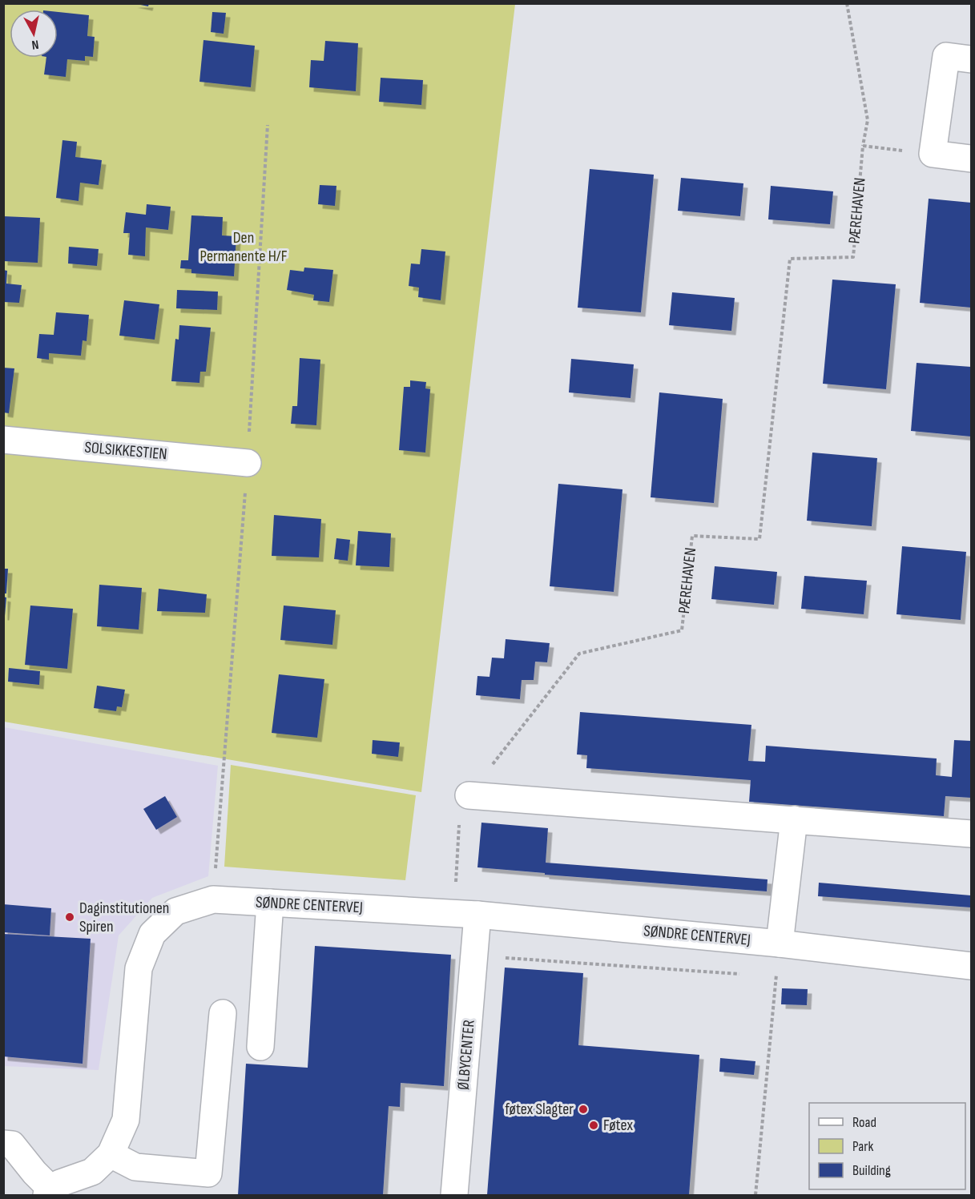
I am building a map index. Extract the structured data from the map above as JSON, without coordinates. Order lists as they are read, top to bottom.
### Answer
{
  "streets": {
    "street": ["SOLSIKKESTIEN", "SØNDRE CENTERVEJ", "ØLBYCENTER"],
    "path": ["PÆREHAVEN"]
  },
  "crossings": [
    ["PÆREHAVEN", "SØNDRE CENTERVEJ"],
    ["PÆREHAVEN", "ØLBYCENTER"],
    ["SØNDRE CENTERVEJ", "ØLBYCENTER"]
  ],
  "parks": ["Den Permanente H/F"],
  "places": ["Daginstitutionen Spiren", "føtex Slagter", "Føtex"],
  "legend": ["Road", "Park", "Building"],
  "north": "bottom"
}
